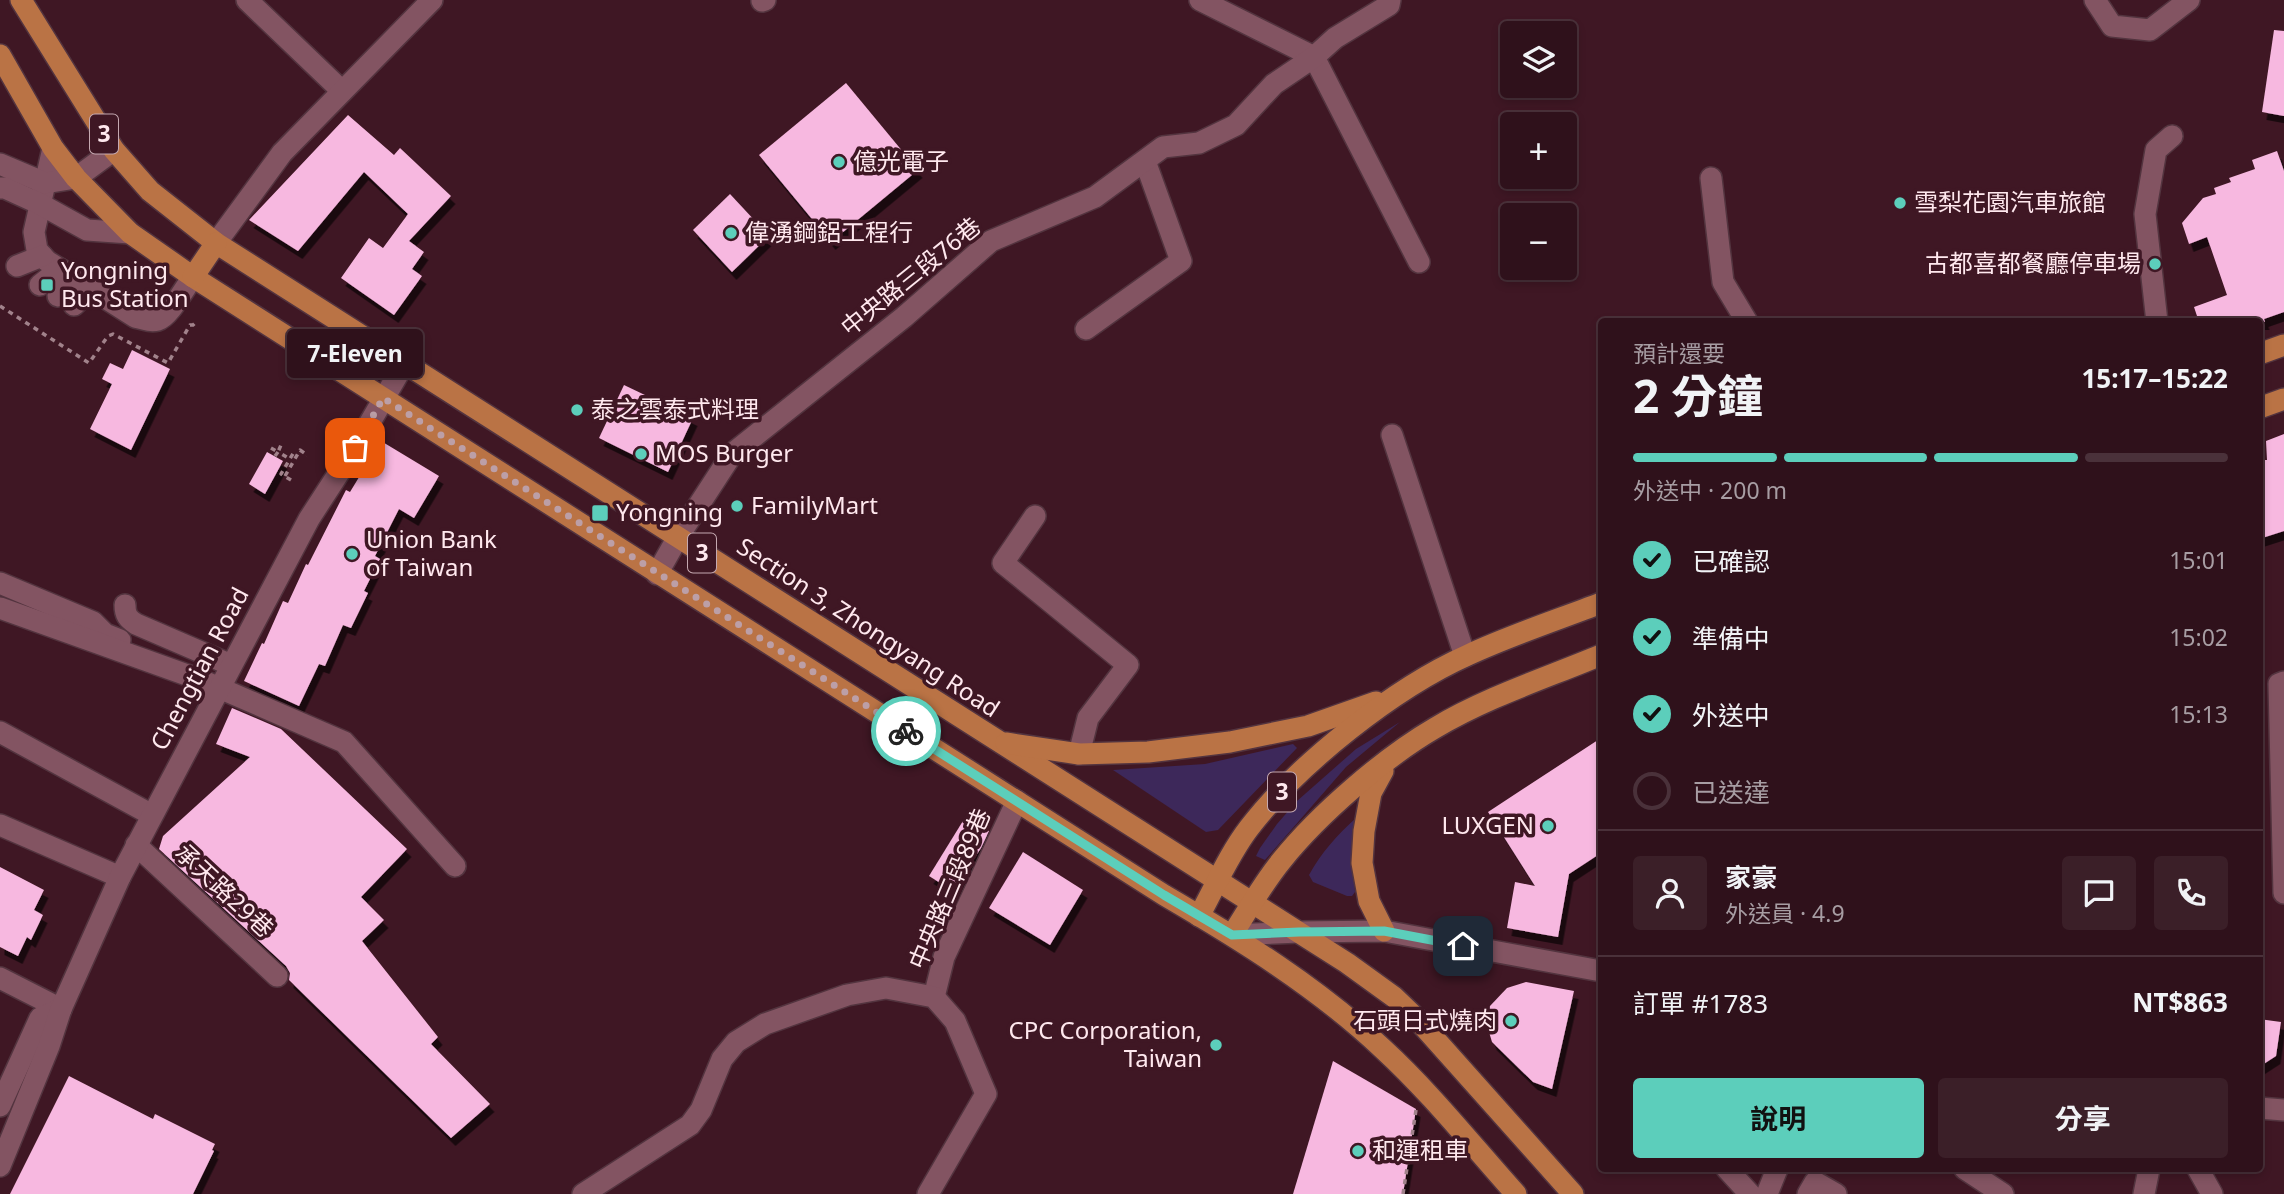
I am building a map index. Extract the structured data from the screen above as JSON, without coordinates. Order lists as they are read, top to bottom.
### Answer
{
  "streets": {
    "main road": ["3", "Section 3, Zhongyang Road"],
    "street": [
      "中央路三段76巷",
      "Chengtian Road",
      "中央路三段89巷",
      "承天路29巷"
    ]
  },
  "crossings": [
    ["3", "中央路三段76巷"],
    ["3", "Section 3, Zhongyang Road"],
    ["3", "Chengtian Road"],
    ["3", "中央路三段89巷"],
    ["中央路三段76巷", "Section 3, Zhongyang Road"],
    ["Section 3, Zhongyang Road", "Chengtian Road"],
    ["Chengtian Road", "承天路29巷"]
  ],
  "places": {
    "other": [
      "億光電子",
      "雪梨花園汽車旅館",
      "偉湧鋼鋁工程行",
      "古都喜都餐廳停車場",
      "泰之雲泰式料理",
      "7-Eleven",
      "MOS Burger",
      "FamilyMart",
      "Union Bank of Taiwan",
      "LUXGEN",
      "石頭日式燒肉",
      "CPC Corporation, Taiwan",
      "和運租車"
    ],
    "transit": ["Yongning Bus Station", "Yongning"]
  },
  "page": {
    "map_buttons": ["+", "−"],
    "heading": ["2 分鐘", "預計還要", "15:17–15:22"],
    "panel": [
      "家豪",
      "外送員 · 4.9",
      "訂單 #1783",
      "NT$863"
    ],
    "bubble": "7-Eleven",
    "bar": "外送中 · 200 m",
    "list": [
      ["已確認", "15:01"],
      ["準備中", "15:02"],
      ["外送中", "15:13"],
      "已送達"
    ],
    "buttons": ["說明", "分享"]
  }
}
